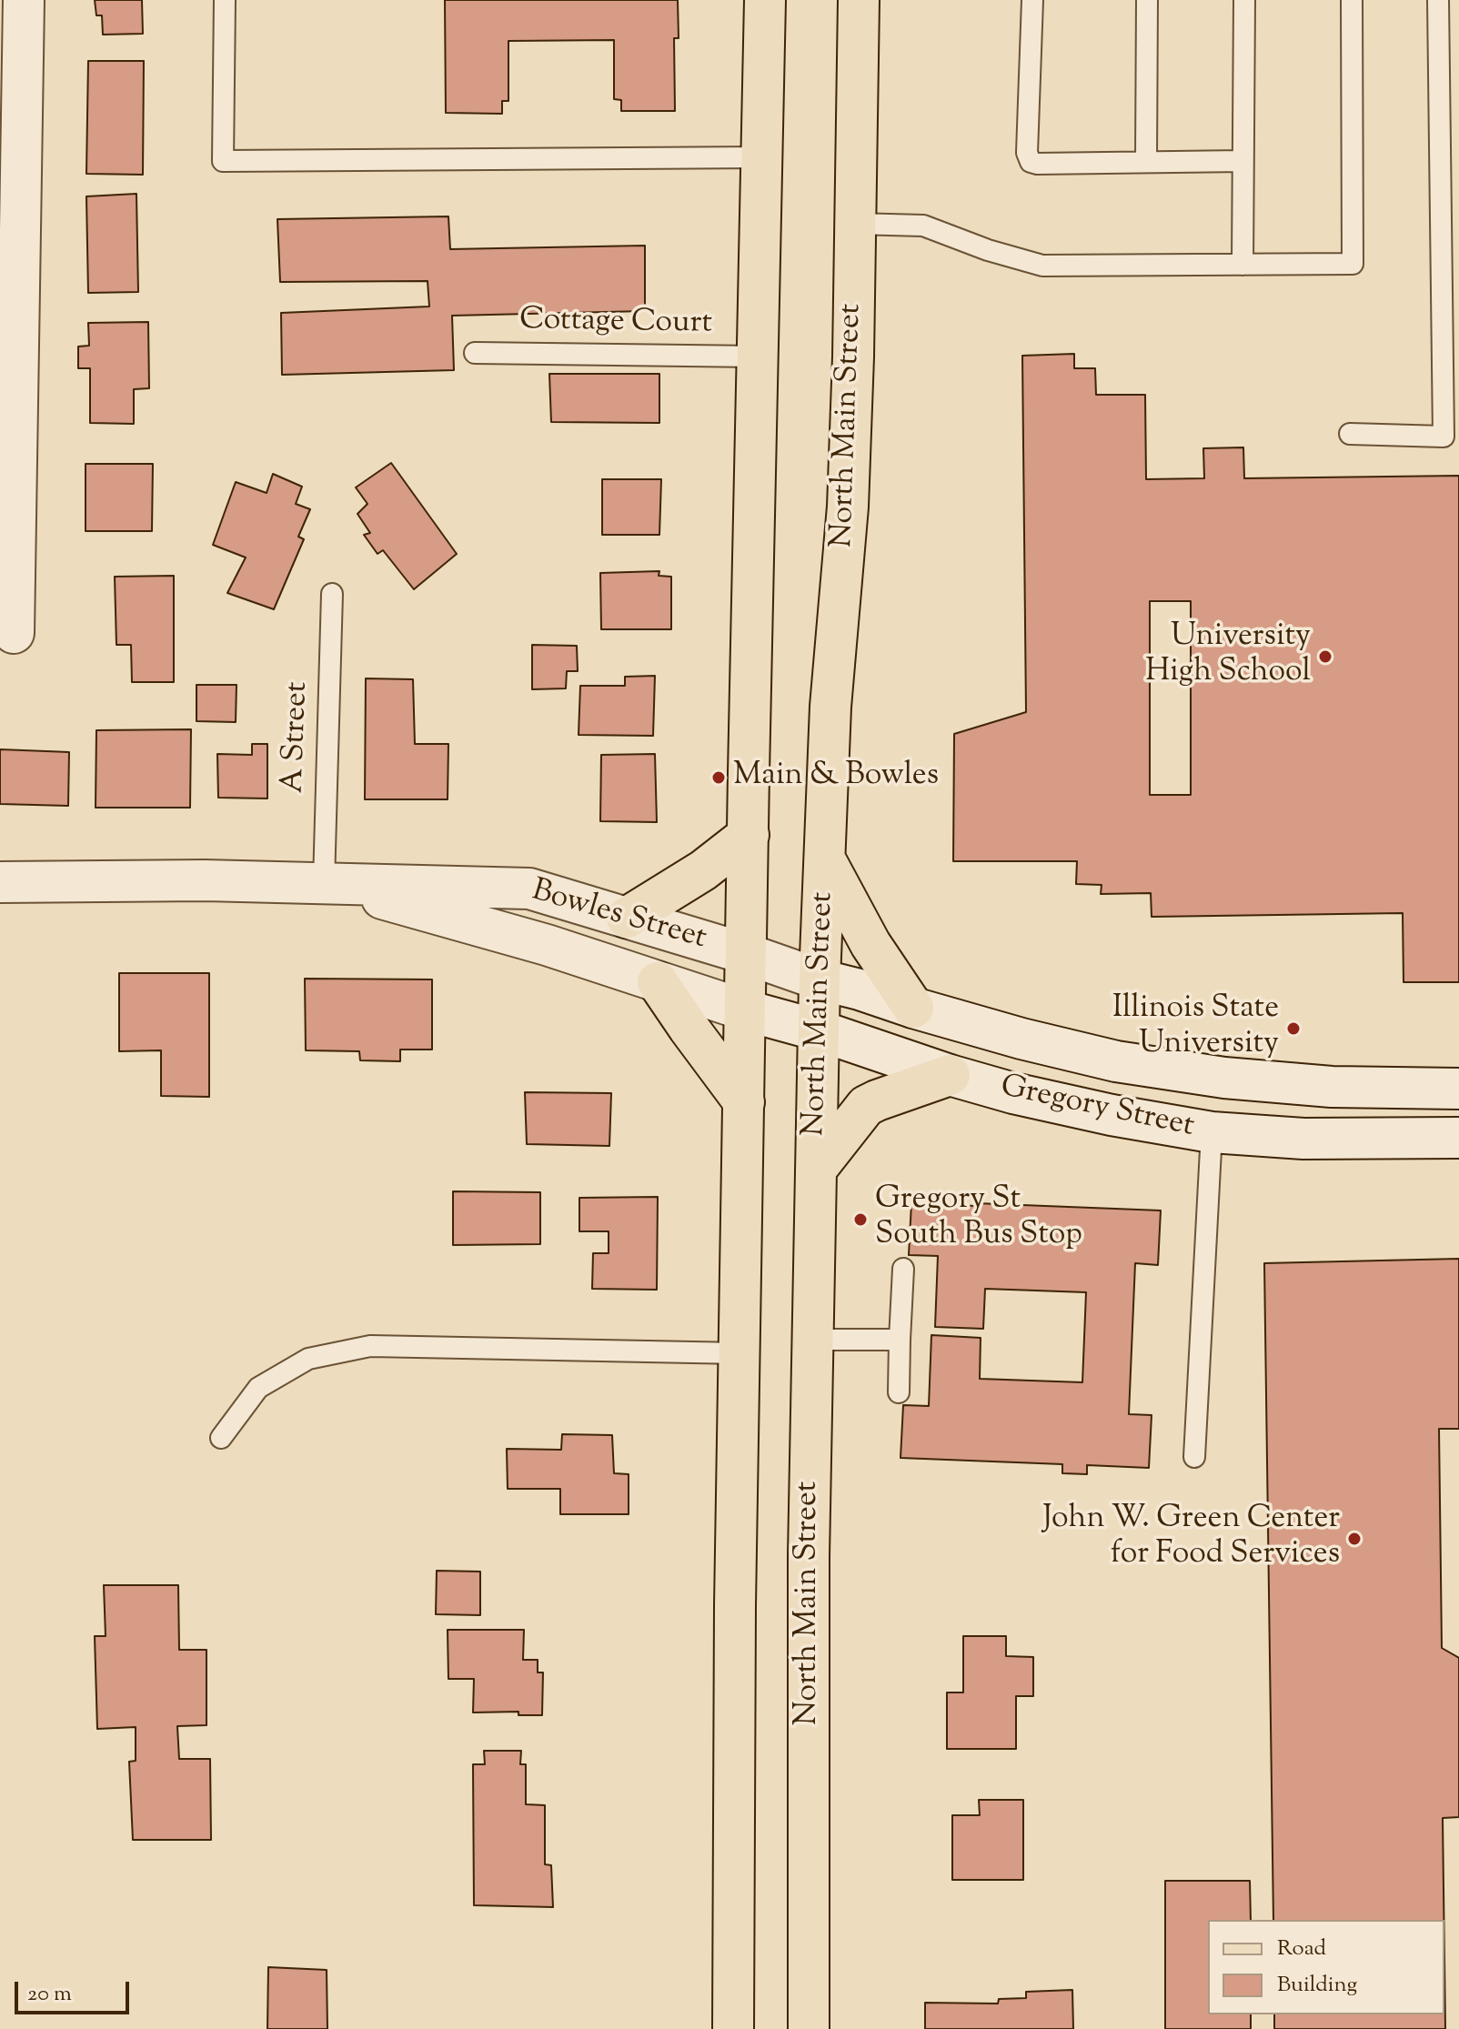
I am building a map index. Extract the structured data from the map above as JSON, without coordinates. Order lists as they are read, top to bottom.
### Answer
{
  "streets": {
    "main road": ["North Main Street"],
    "street": ["Bowles Street", "Gregory Street"],
    "lane": ["Cottage Court", "A Street"]
  },
  "crossings": [
    ["North Main Street", "Bowles Street"],
    ["North Main Street", "Gregory Street"],
    ["A Street", "Bowles Street"],
    ["Bowles Street", "Gregory Street"]
  ],
  "places": [
    "University High School",
    "Main & Bowles",
    "Illinois State University",
    "Gregory St South Bus Stop",
    "John W. Green Center for Food Services"
  ],
  "legend": ["Road", "Building"],
  "scale_bar": "20 m"
}
